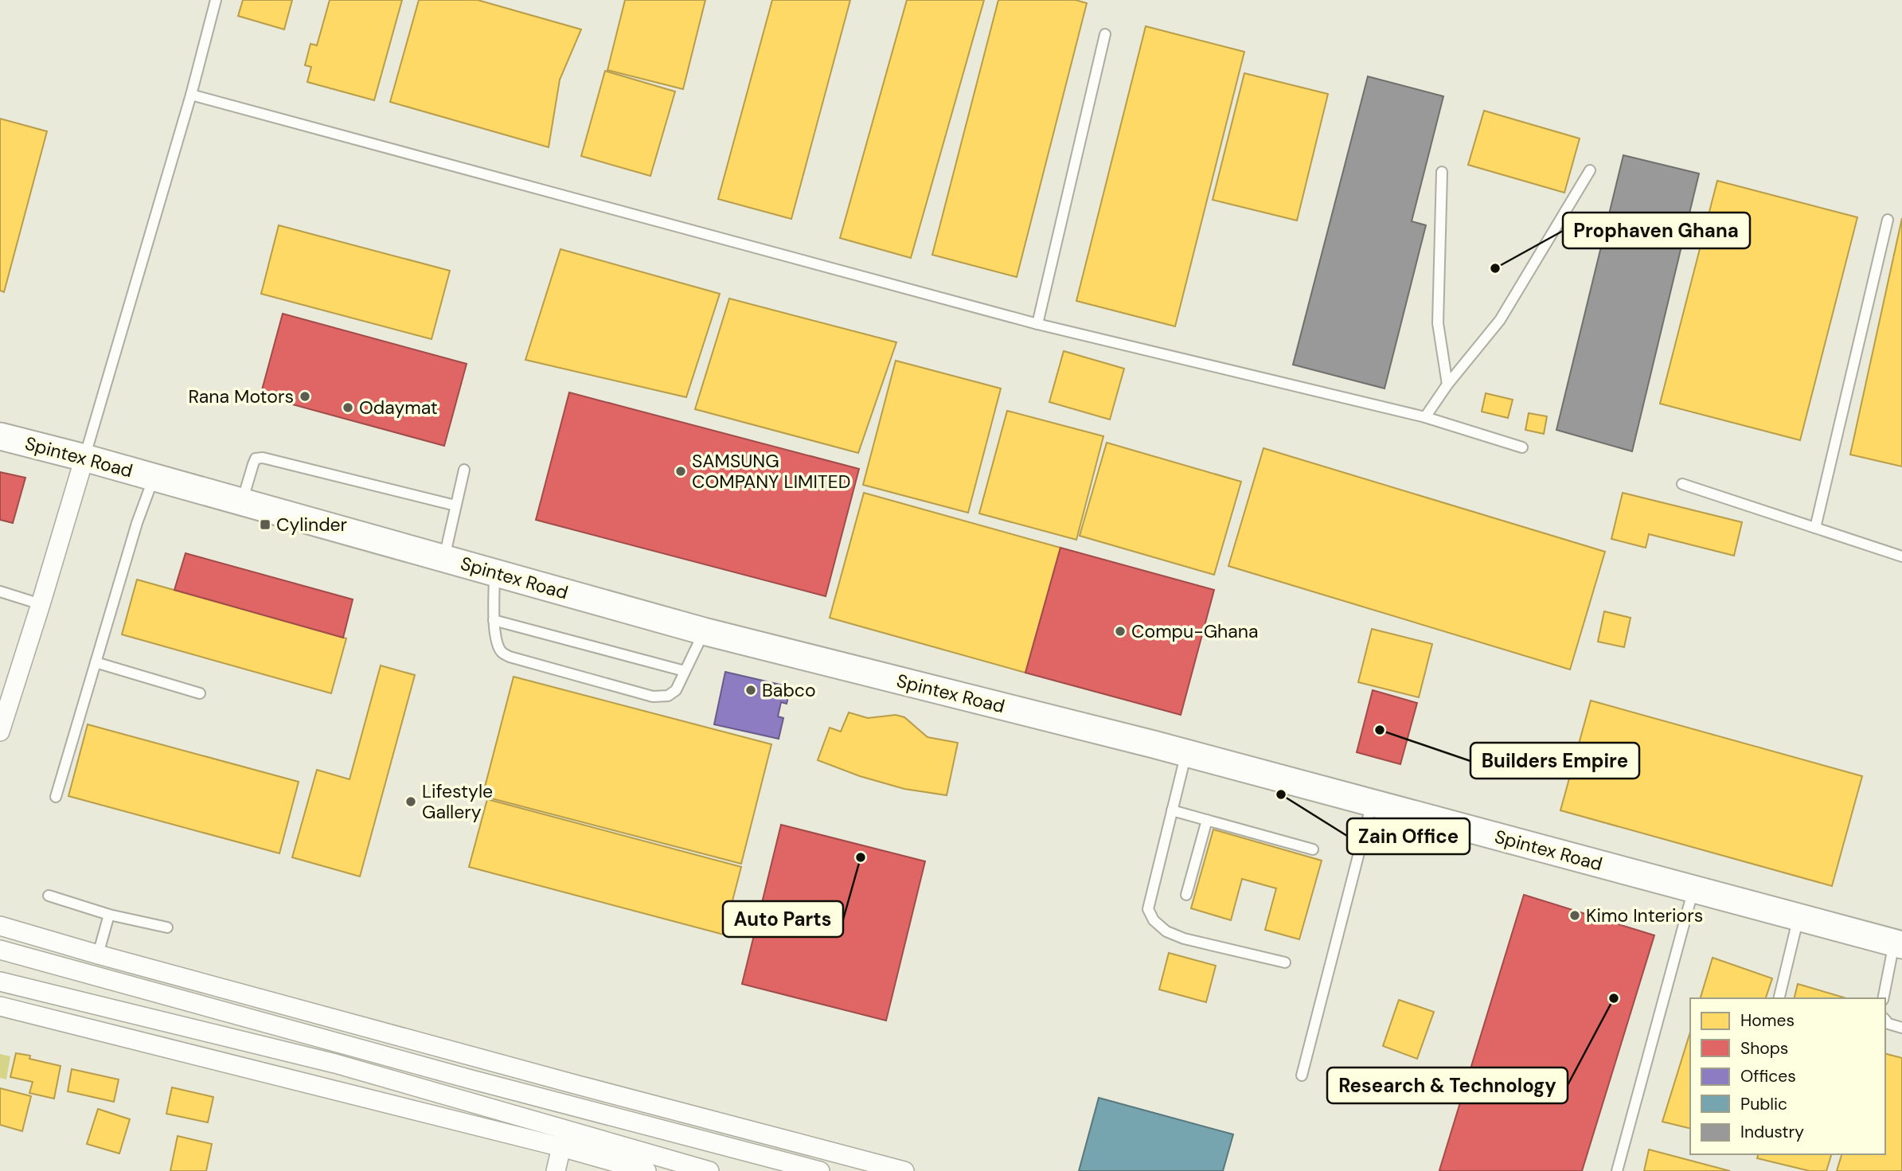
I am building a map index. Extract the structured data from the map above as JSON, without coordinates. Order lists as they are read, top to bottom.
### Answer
{
  "streets": {
    "main road": ["Spintex Road"]
  },
  "places": {
    "other": [
      "Prophaven Ghana",
      "Rana Motors",
      "Odaymat",
      "SAMSUNG COMPANY LIMITED",
      "Compu-Ghana",
      "Babco",
      "Builders Empire",
      "Zain Office",
      "Lifestyle Gallery",
      "Auto Parts",
      "Kimo Interiors",
      "Research & Technology"
    ],
    "transit": ["Cylinder"]
  },
  "legend": [
    "Homes",
    "Shops",
    "Offices",
    "Public",
    "Industry"
  ]
}
